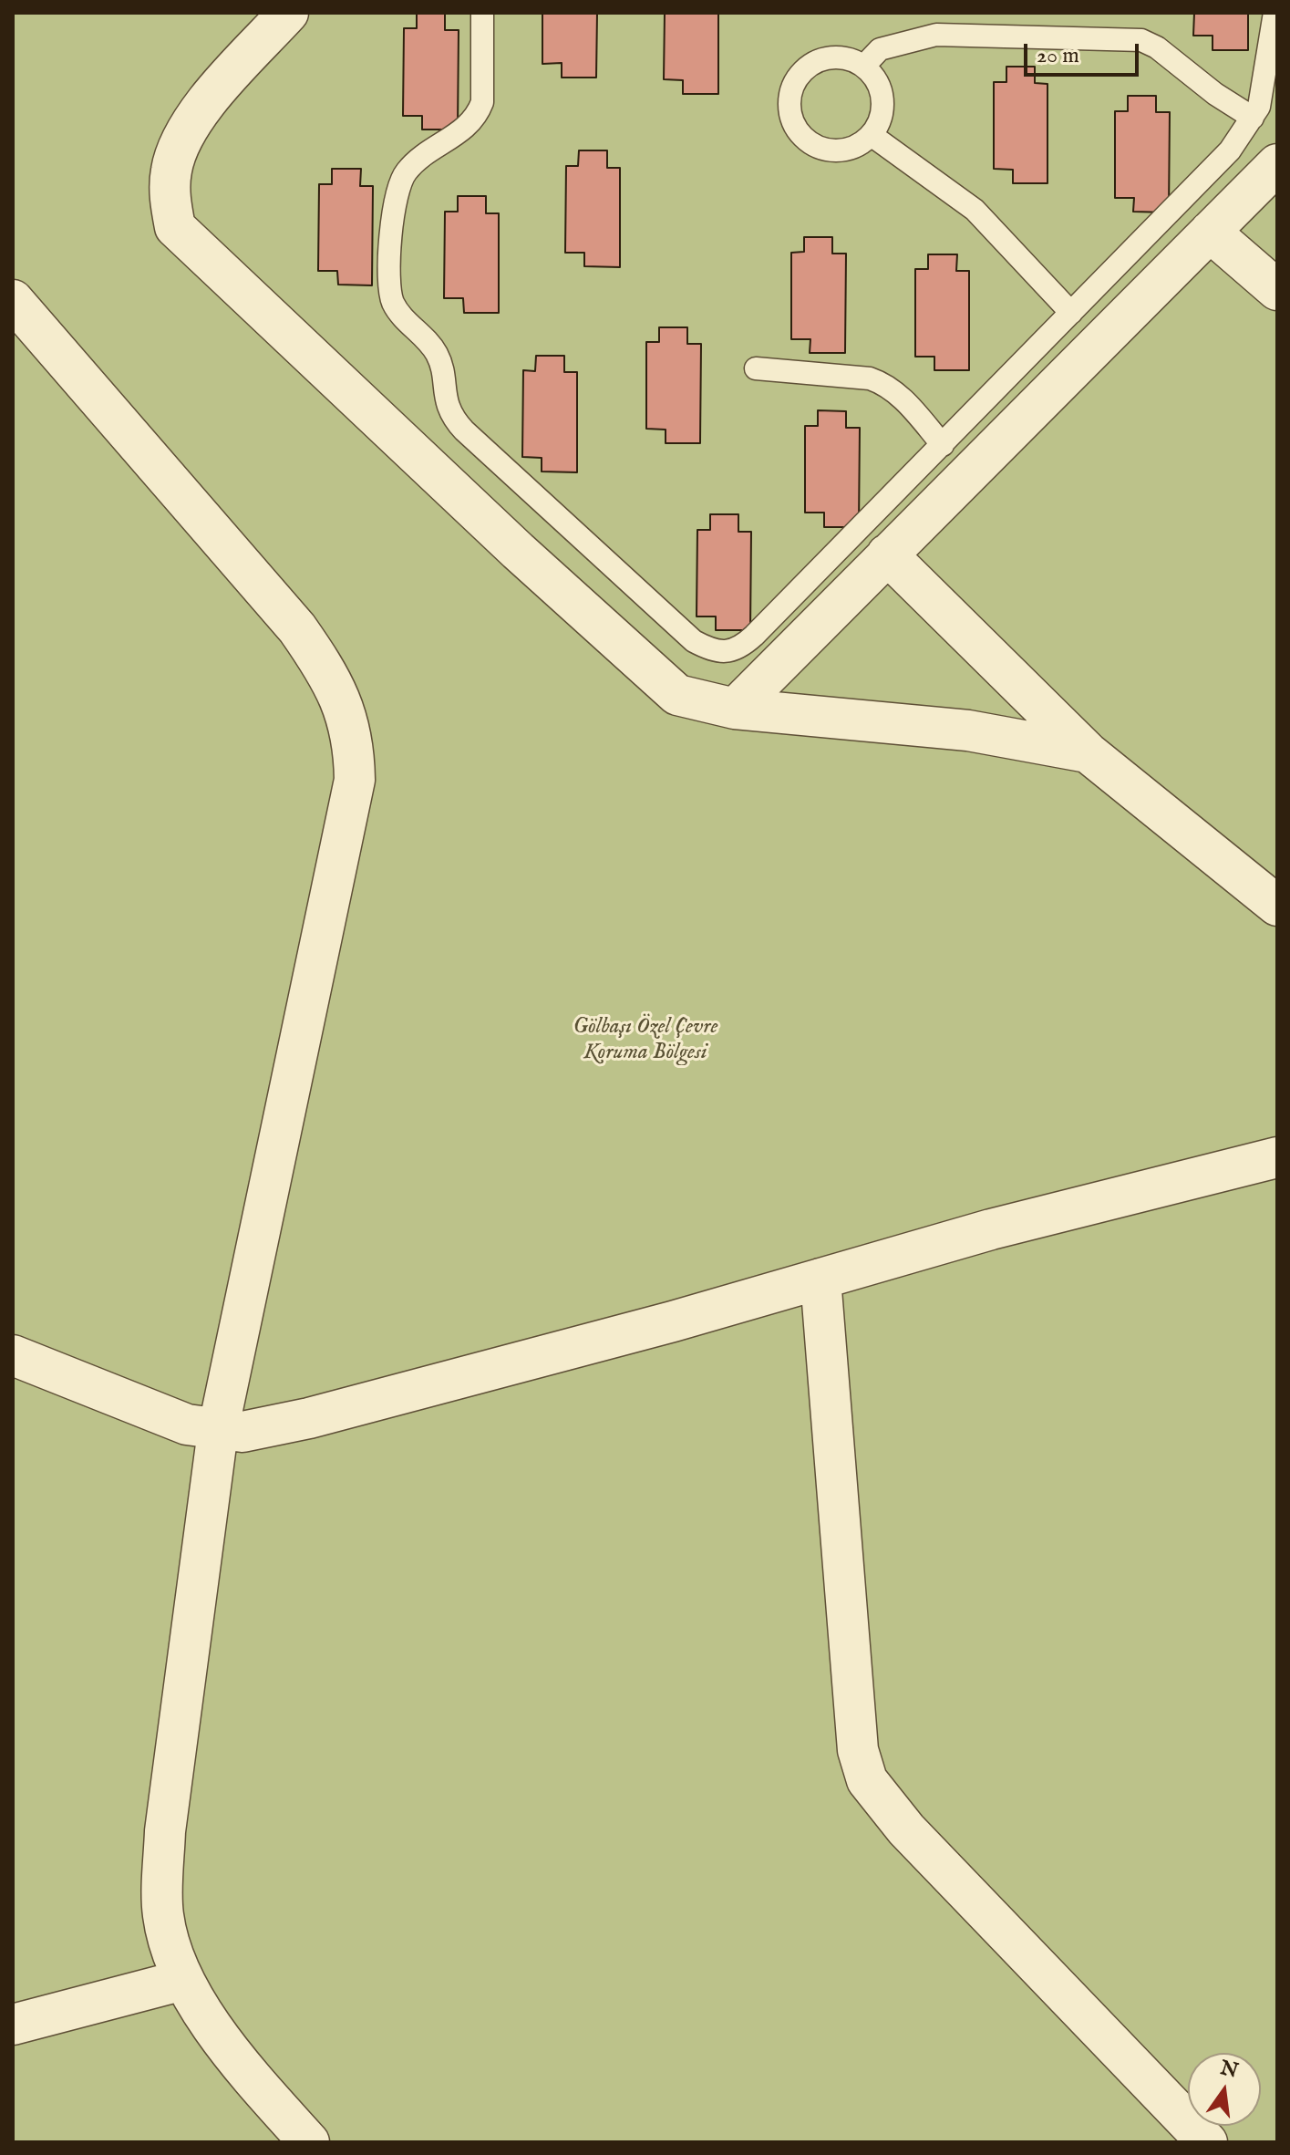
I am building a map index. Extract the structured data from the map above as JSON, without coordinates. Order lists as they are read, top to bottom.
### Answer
{
  "parks": ["Gölbaşı Özel Çevre Koruma Bölgesi"],
  "scale_bar": "20 m",
  "north": "top"
}
